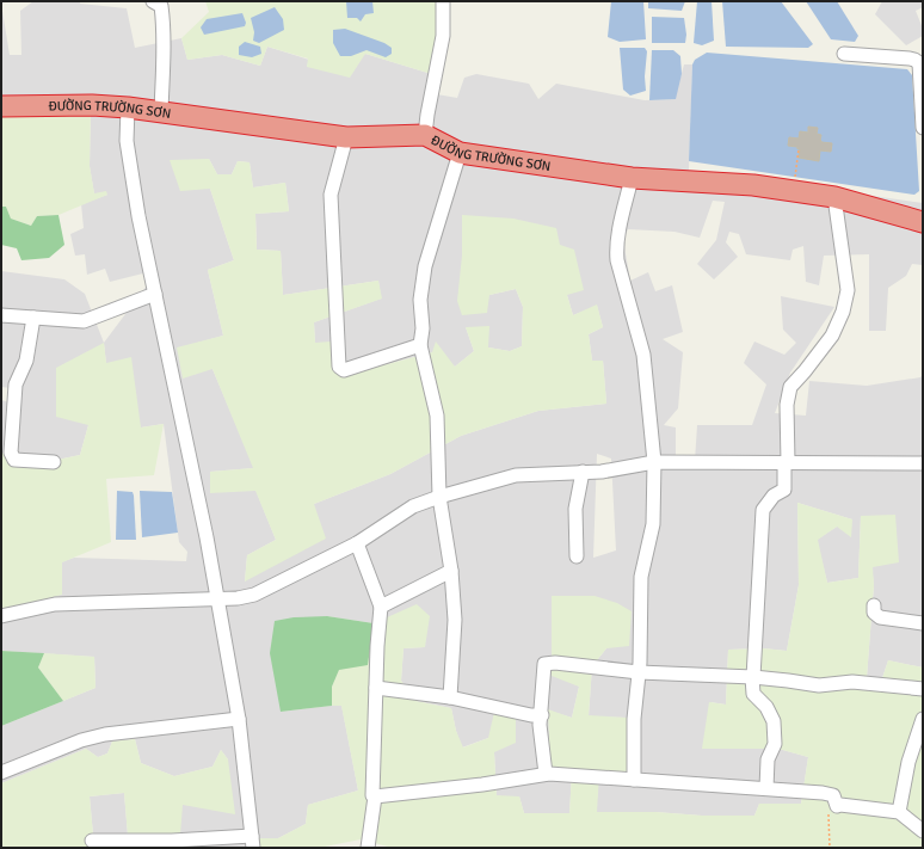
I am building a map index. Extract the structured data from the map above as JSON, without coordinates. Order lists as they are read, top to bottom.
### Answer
{
  "streets": {
    "highway": ["ĐƯỜNG TRƯỜNG SƠN"]
  }
}
